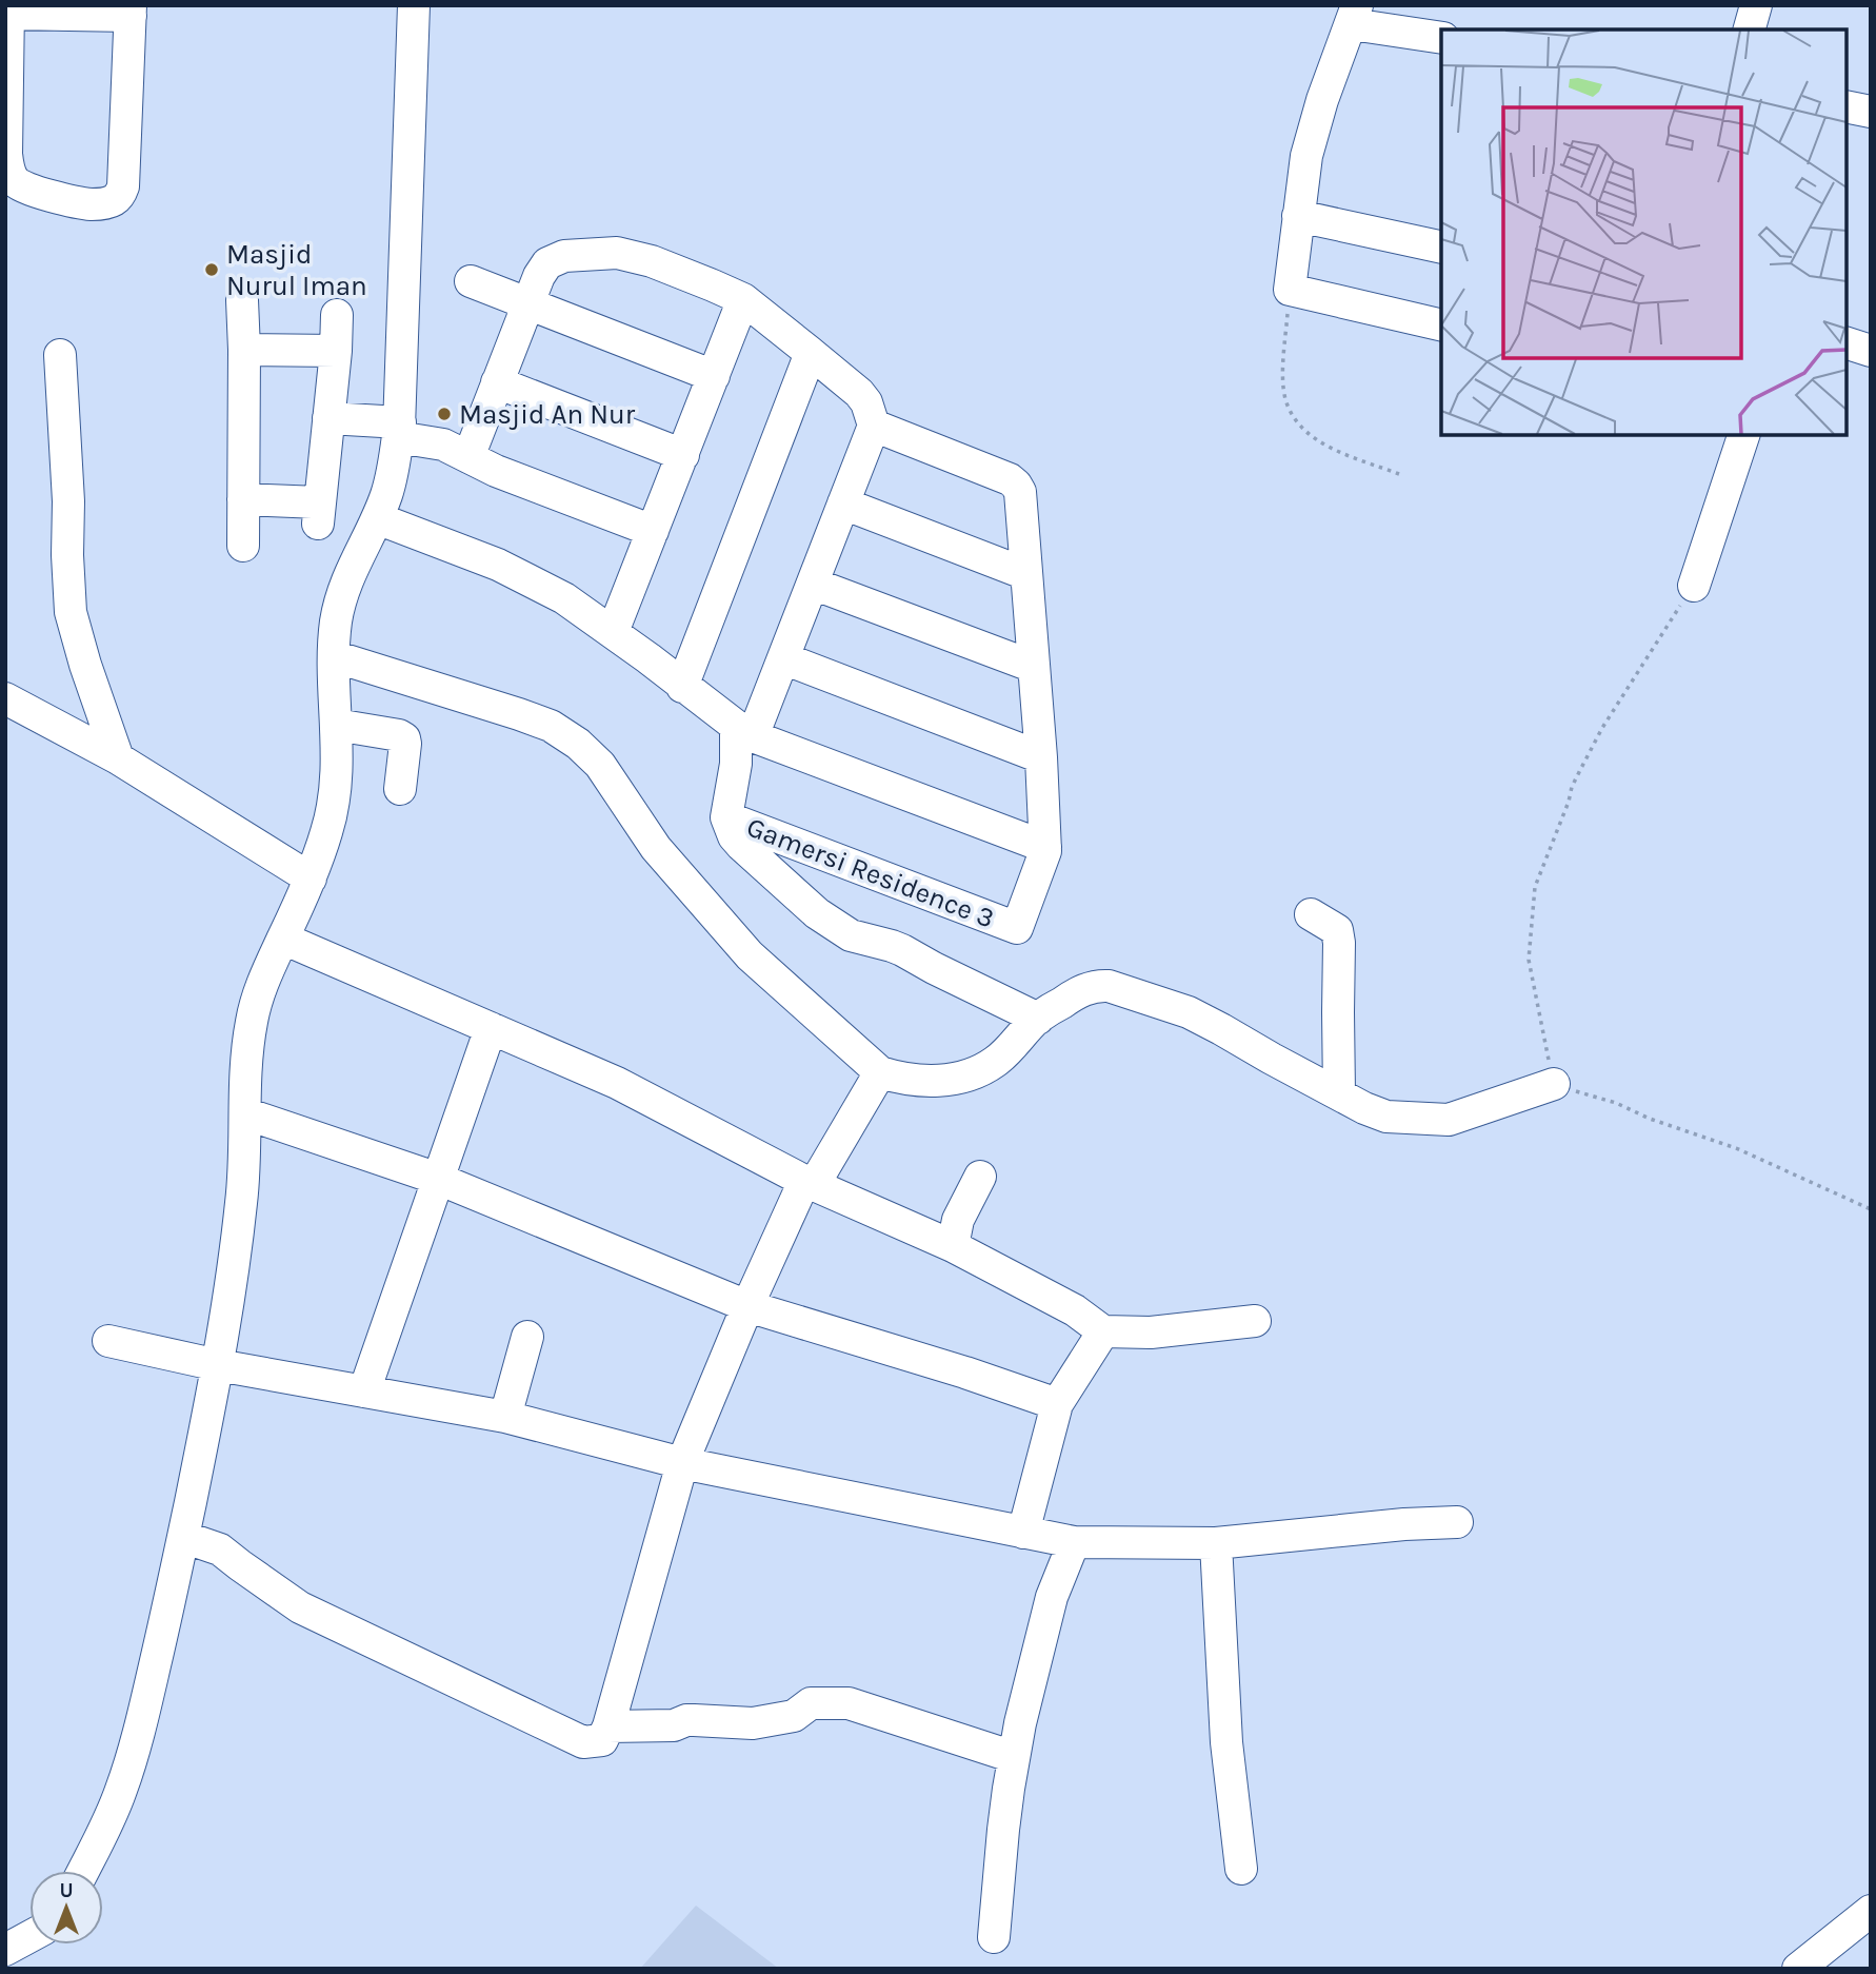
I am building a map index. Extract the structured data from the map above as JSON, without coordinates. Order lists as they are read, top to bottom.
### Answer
{
  "streets": {
    "street": ["Gamersi Residence 3"]
  },
  "places": ["Masjid Nurul Iman", "Masjid An Nur"],
  "north": "top"
}
